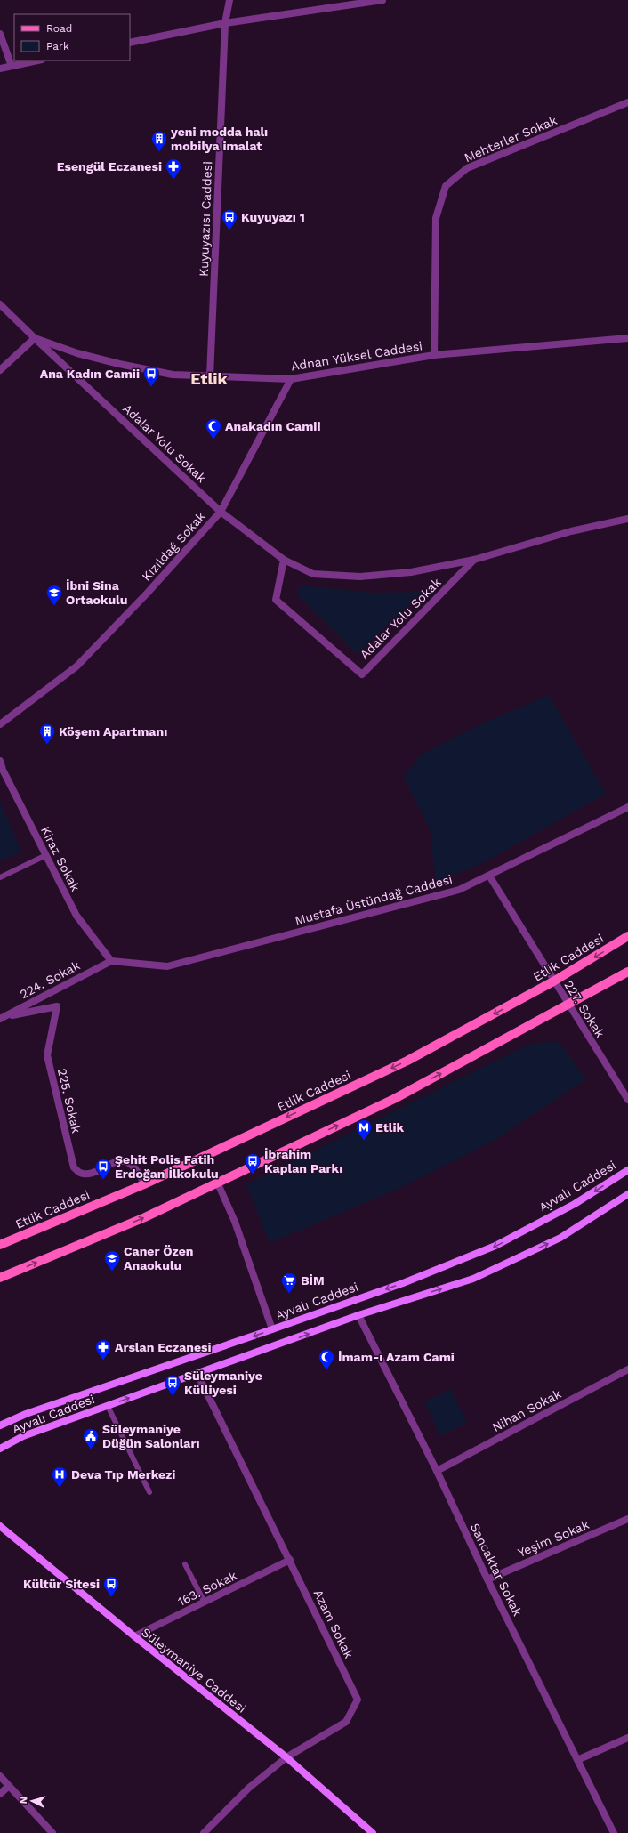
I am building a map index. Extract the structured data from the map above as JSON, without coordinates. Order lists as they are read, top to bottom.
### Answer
{
  "streets": {
    "main road": ["Etlik Caddesi", "Ayvalı Caddesi", "Süleymaniye Caddesi"],
    "street": [
      "Mehterler Sokak",
      "Kuyuyazısı Caddesi",
      "Adnan Yüksel Caddesi",
      "Adalar Yolu Sokak",
      "Kızıldağ Sokak",
      "Kiraz Sokak",
      "Mustafa Üstündağ Caddesi",
      "224. Sokak",
      "227. Sokak",
      "225. Sokak",
      "Nihan Sokak",
      "Yeşim Sokak",
      "Sancaktar Sokak",
      "163. Sokak",
      "Azam Sokak"
    ]
  },
  "crossings": [
    ["Mehterler Sokak", "Adnan Yüksel Caddesi"],
    ["Kuyuyazısı Caddesi", "Adnan Yüksel Caddesi"],
    ["Adnan Yüksel Caddesi", "Adalar Yolu Sokak"],
    ["Adnan Yüksel Caddesi", "Kızıldağ Sokak"],
    ["Adalar Yolu Sokak", "Kızıldağ Sokak"],
    ["Kiraz Sokak", "Mustafa Üstündağ Caddesi"],
    ["Kiraz Sokak", "224. Sokak"],
    ["Mustafa Üstündağ Caddesi", "224. Sokak"],
    ["Mustafa Üstündağ Caddesi", "227. Sokak"],
    ["Etlik Caddesi", "227. Sokak"],
    ["Etlik Caddesi", "225. Sokak"],
    ["224. Sokak", "225. Sokak"],
    ["Ayvalı Caddesi", "Sancaktar Sokak"],
    ["Ayvalı Caddesi", "Azam Sokak"],
    ["Nihan Sokak", "Sancaktar Sokak"],
    ["Yeşim Sokak", "Sancaktar Sokak"],
    ["163. Sokak", "Azam Sokak"],
    ["163. Sokak", "Süleymaniye Caddesi"],
    ["Azam Sokak", "Süleymaniye Caddesi"]
  ],
  "districts": ["Etlik"],
  "places": {
    "building": ["yeni modda halı mobilya imalat", "Köşem Apartmanı"],
    "pharmacy": ["Esengül Eczanesi", "Arslan Eczanesi"],
    "bus stop": [
      "Kuyuyazı 1",
      "Ana Kadın Camii",
      "İbrahim Kaplan Parkı",
      "Şehit Polis Fatih Erdoğan İlkokulu",
      "Süleymaniye Külliyesi",
      "Kültür Sitesi"
    ],
    "mosque": ["Anakadın Camii", "İmam-ı Azam Cami"],
    "school or university": ["İbni Sina Ortaokulu", "Caner Özen Anaokulu"],
    "metro station": ["Etlik"],
    "supermarket": ["BİM"],
    "public building": ["Süleymaniye Düğün Salonları"],
    "hospital": ["Deva Tıp Merkezi"]
  },
  "legend": ["Road", "Park"],
  "north": "left"
}
